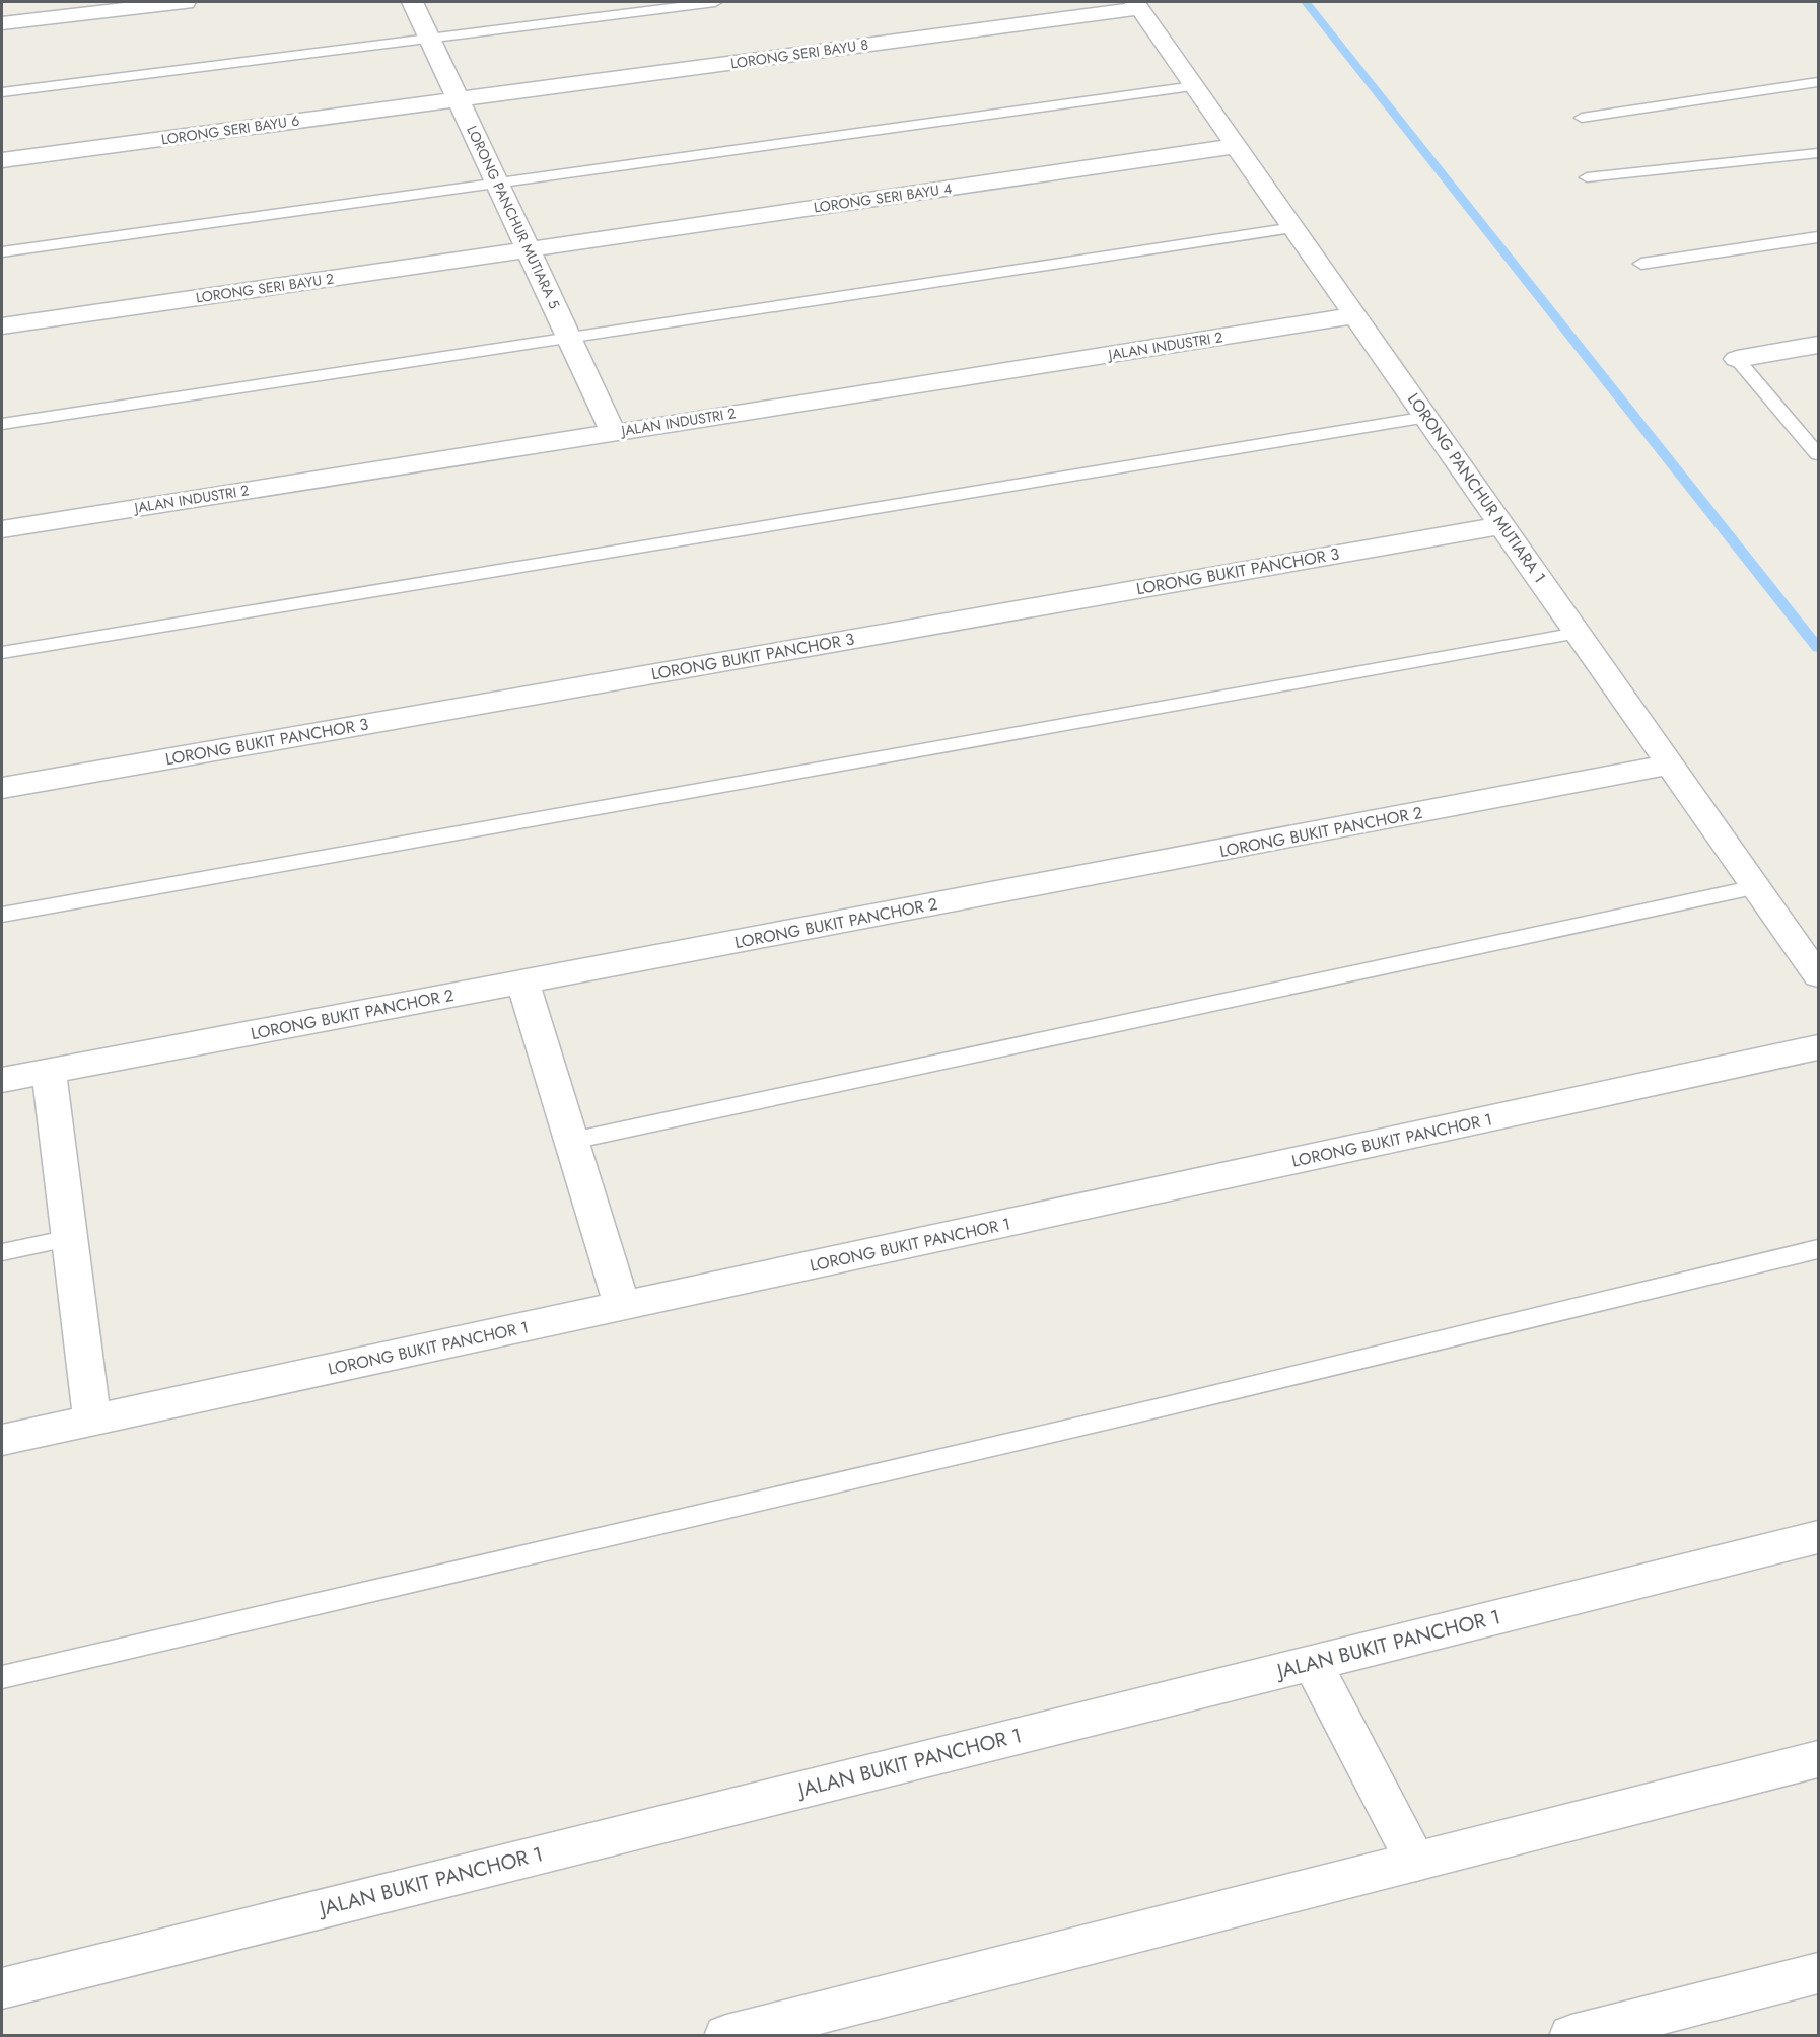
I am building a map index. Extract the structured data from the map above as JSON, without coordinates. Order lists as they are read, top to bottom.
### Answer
{
  "streets": {
    "street": [
      "LORONG SERI BAYU 8",
      "LORONG SERI BAYU 6",
      "LORONG SERI BAYU 4",
      "LORONG PANCHUR MUTIARA 5",
      "LORONG SERI BAYU 2",
      "JALAN INDUSTRI 2",
      "LORONG PANCHUR MUTIARA 1",
      "LORONG BUKIT PANCHOR 3",
      "LORONG BUKIT PANCHOR 2",
      "LORONG BUKIT PANCHOR 1",
      "JALAN BUKIT PANCHOR 1"
    ]
  },
  "crossings": [
    ["LORONG SERI BAYU 8", "LORONG SERI BAYU 6"],
    ["LORONG SERI BAYU 8", "LORONG PANCHUR MUTIARA 5"],
    ["LORONG SERI BAYU 8", "LORONG PANCHUR MUTIARA 1"],
    ["LORONG SERI BAYU 6", "LORONG PANCHUR MUTIARA 5"],
    ["LORONG SERI BAYU 4", "LORONG PANCHUR MUTIARA 5"],
    ["LORONG SERI BAYU 4", "LORONG SERI BAYU 2"],
    ["LORONG SERI BAYU 4", "LORONG PANCHUR MUTIARA 1"],
    ["LORONG PANCHUR MUTIARA 5", "LORONG SERI BAYU 2"],
    ["LORONG PANCHUR MUTIARA 5", "JALAN INDUSTRI 2"],
    ["JALAN INDUSTRI 2", "LORONG PANCHUR MUTIARA 1"],
    ["LORONG PANCHUR MUTIARA 1", "LORONG BUKIT PANCHOR 3"],
    ["LORONG PANCHUR MUTIARA 1", "LORONG BUKIT PANCHOR 2"]
  ]
}
